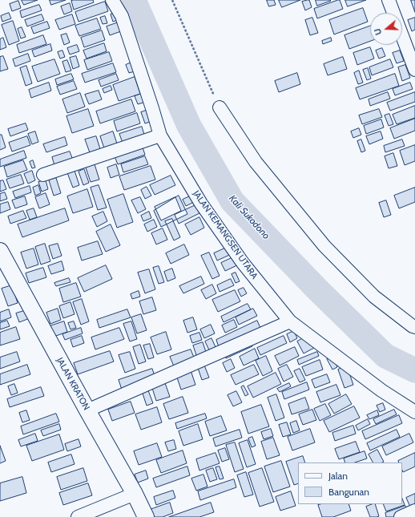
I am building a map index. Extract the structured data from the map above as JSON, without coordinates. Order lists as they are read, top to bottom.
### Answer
{
  "streets": {
    "street": ["JALAN KEMANGSEN UTARA", "JALAN KRATON"]
  },
  "water": ["Kali Sukodono"],
  "legend": ["Jalan", "Bangunan"],
  "north": "left"
}
